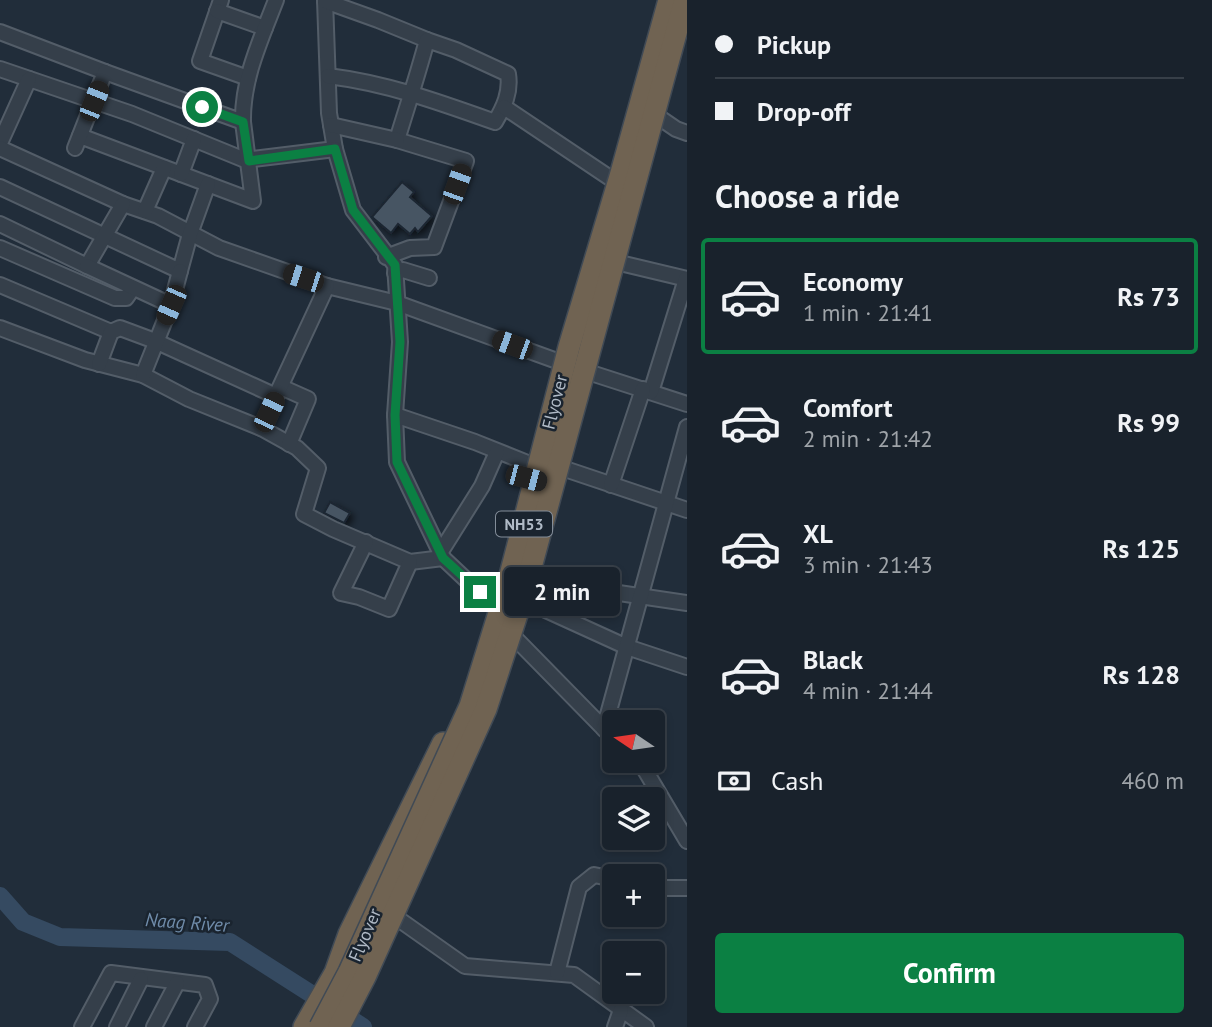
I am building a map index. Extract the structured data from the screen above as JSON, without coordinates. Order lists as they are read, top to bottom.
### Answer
{
  "streets": {
    "highway": ["Flyover", "NH53"]
  },
  "water": ["Naag River"],
  "north": "left",
  "page": {
    "banner": ["Pickup", "Drop-off"],
    "heading": "Choose a ride",
    "list": [
      {
        "name": "Economy",
        "note": "1 min · 21:41",
        "value": "Rs 73"
      },
      {
        "name": "Comfort",
        "note": "2 min · 21:42",
        "value": "Rs 99"
      },
      {
        "name": "XL",
        "note": "3 min · 21:43",
        "value": "Rs 125"
      },
      {
        "name": "Black",
        "note": "4 min · 21:44",
        "value": "Rs 128"
      }
    ],
    "bubble": "2 min",
    "map_buttons": ["+", "−"],
    "pay": ["Cash", "460 m"],
    "buttons": "Confirm"
  }
}
